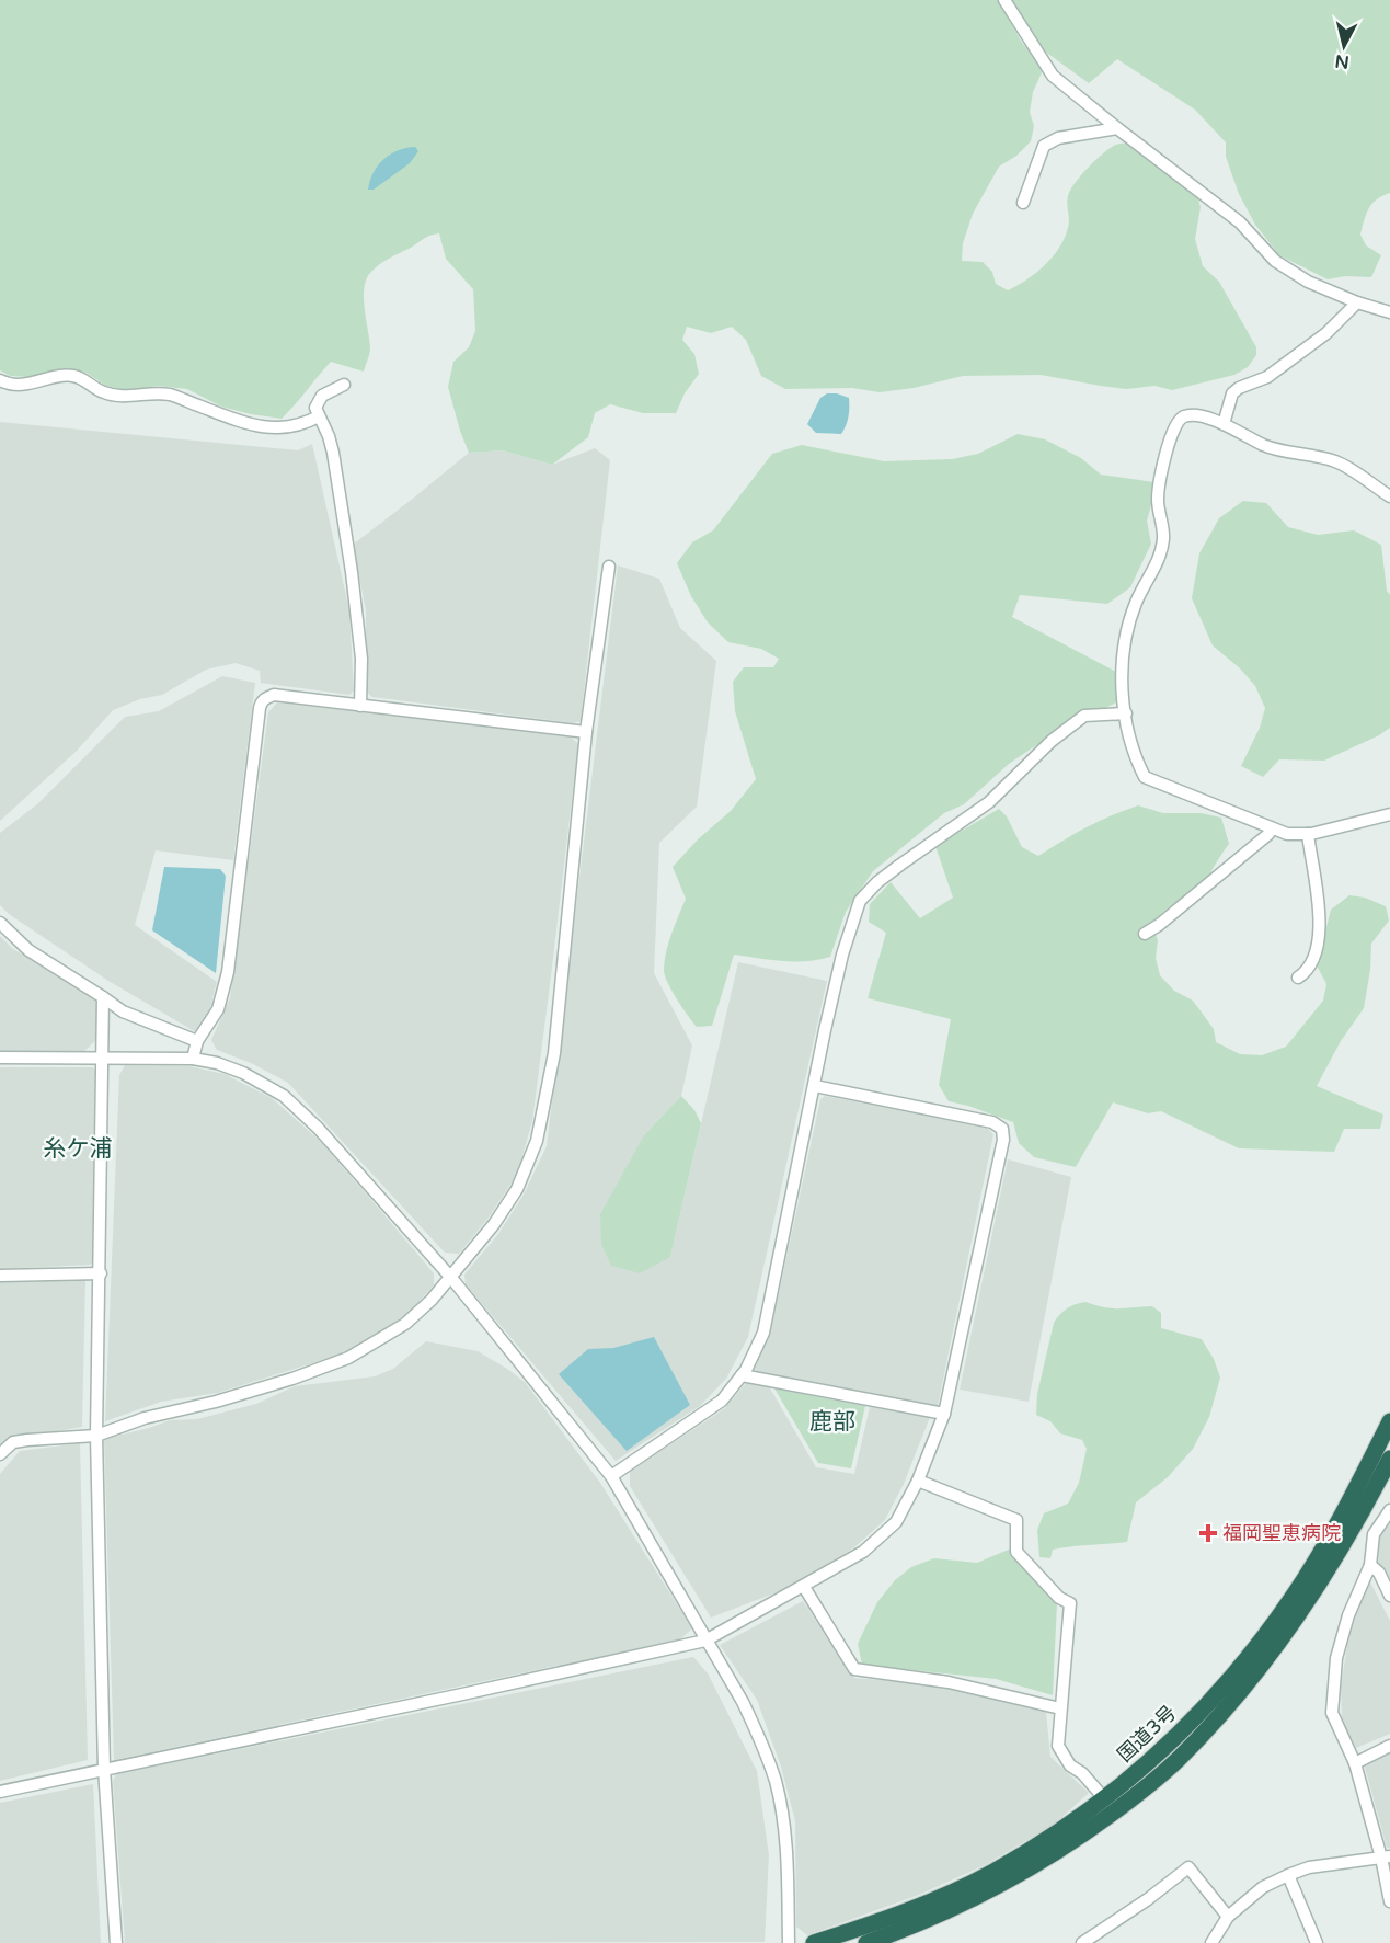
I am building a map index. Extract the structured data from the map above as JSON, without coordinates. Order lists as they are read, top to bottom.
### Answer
{
  "streets": {
    "highway": ["国道3号"]
  },
  "districts": ["糸ケ浦", "鹿部"],
  "places": {
    "health": ["福岡聖恵病院"]
  },
  "north": "bottom"
}
